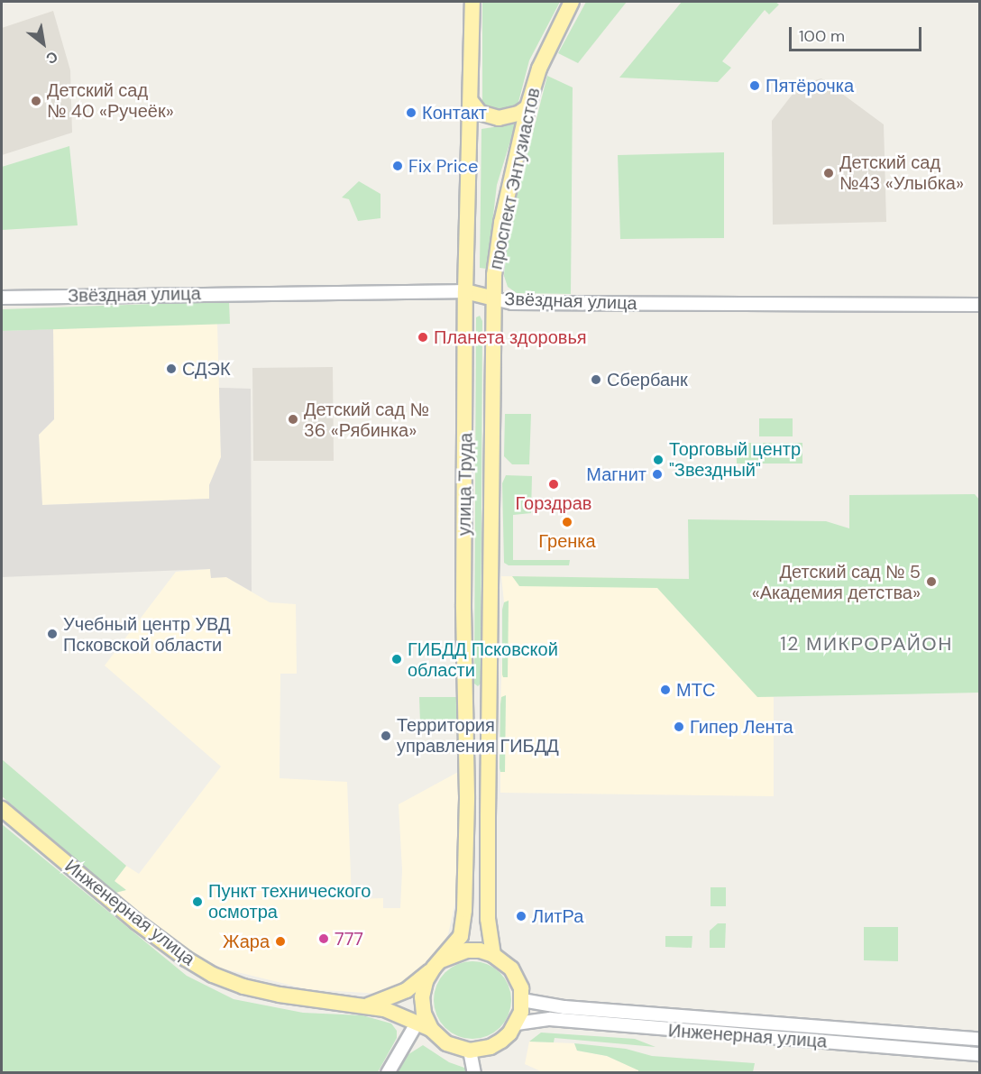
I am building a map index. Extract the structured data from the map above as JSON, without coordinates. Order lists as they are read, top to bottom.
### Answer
{
  "streets": {
    "main road": [
      "проспект Энтузиастов",
      "Звёздная улица",
      "улица Труда",
      "Инженерная улица"
    ]
  },
  "crossings": [
    ["проспект Энтузиастов", "Звёздная улица"],
    ["проспект Энтузиастов", "улица Труда"],
    ["Звёздная улица", "улица Труда"],
    ["улица Труда", "Инженерная улица"]
  ],
  "districts": ["12 МИКРОРАЙОН"],
  "places": [
    "Пятёрочка",
    "Детский сад № 40 «Ручеёк»",
    "Контакт",
    "Fix Price",
    "Детский сад №43 «Улыбка»",
    "Планета здоровья",
    "СДЭК",
    "Сбербанк",
    "Детский сад № 36 «Рябинка»",
    "Торговый центр \"Звездный\"",
    "Магнит",
    "Горздрав",
    "Гренка",
    "Детский сад № 5 «Академия детства»",
    "Учебный центр УВД Псковской области",
    "ГИБДД Псковской области",
    "МТС",
    "Гипер Лента",
    "Территория управления ГИБДД",
    "Пункт технического осмотра",
    "ЛитРа",
    "777",
    "Жара"
  ],
  "scale_bar": "100 m",
  "north": "bottom right"
}
